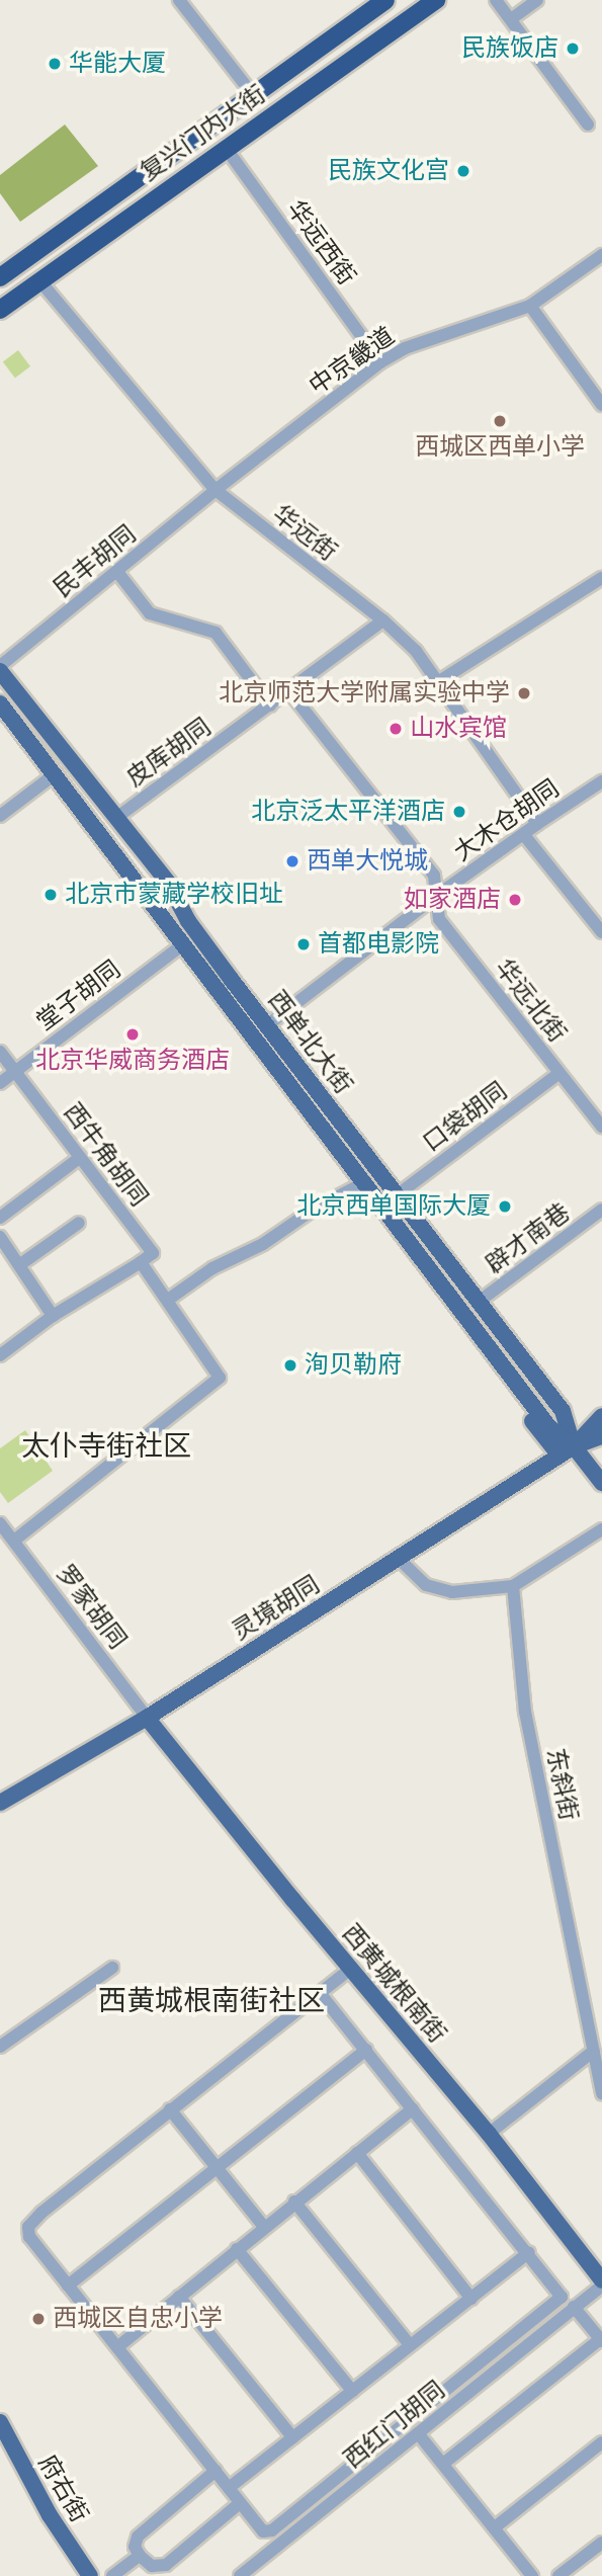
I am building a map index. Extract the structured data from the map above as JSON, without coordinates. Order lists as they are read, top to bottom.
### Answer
{
  "streets": {
    "highway": ["复兴门内大街"],
    "main road": [
      "西单北大街",
      "灵境胡同",
      "西黄城根南街",
      "府右街"
    ],
    "street": [
      "华远西街",
      "中京畿道",
      "华远街",
      "民丰胡同",
      "皮库胡同",
      "大木仓胡同",
      "堂子胡同",
      "华远北街",
      "口袋胡同",
      "西牛角胡同",
      "辟才南巷",
      "罗家胡同",
      "东斜街",
      "西红门胡同"
    ]
  },
  "crossings": [
    ["复兴门内大街", "华远西街"],
    ["复兴门内大街", "华远街"],
    ["华远西街", "中京畿道"],
    ["中京畿道", "华远街"],
    ["中京畿道", "民丰胡同"],
    ["华远街", "民丰胡同"],
    ["华远街", "皮库胡同"],
    ["华远街", "大木仓胡同"],
    ["皮库胡同", "华远北街"],
    ["皮库胡同", "西单北大街"],
    ["大木仓胡同", "华远北街"],
    ["大木仓胡同", "西单北大街"],
    ["堂子胡同", "西单北大街"],
    ["堂子胡同", "西牛角胡同"],
    ["华远北街", "口袋胡同"],
    ["西单北大街", "口袋胡同"],
    ["西单北大街", "辟才南巷"],
    ["西单北大街", "灵境胡同"],
    ["罗家胡同", "灵境胡同"],
    ["罗家胡同", "西黄城根南街"],
    ["灵境胡同", "西黄城根南街"],
    ["西黄城根南街", "西红门胡同"]
  ],
  "districts": ["太仆寺街社区", "西黄城根南街社区"],
  "places": [
    "民族饭店",
    "华能大厦",
    "民族文化宫",
    "西城区西单小学",
    "北京师范大学附属实验中学",
    "山水宾馆",
    "北京泛太平洋酒店",
    "西单大悦城",
    "北京市蒙藏学校旧址",
    "如家酒店",
    "首都电影院",
    "北京华威商务酒店",
    "北京西单国际大厦",
    "洵贝勒府",
    "西城区自忠小学"
  ]
}
